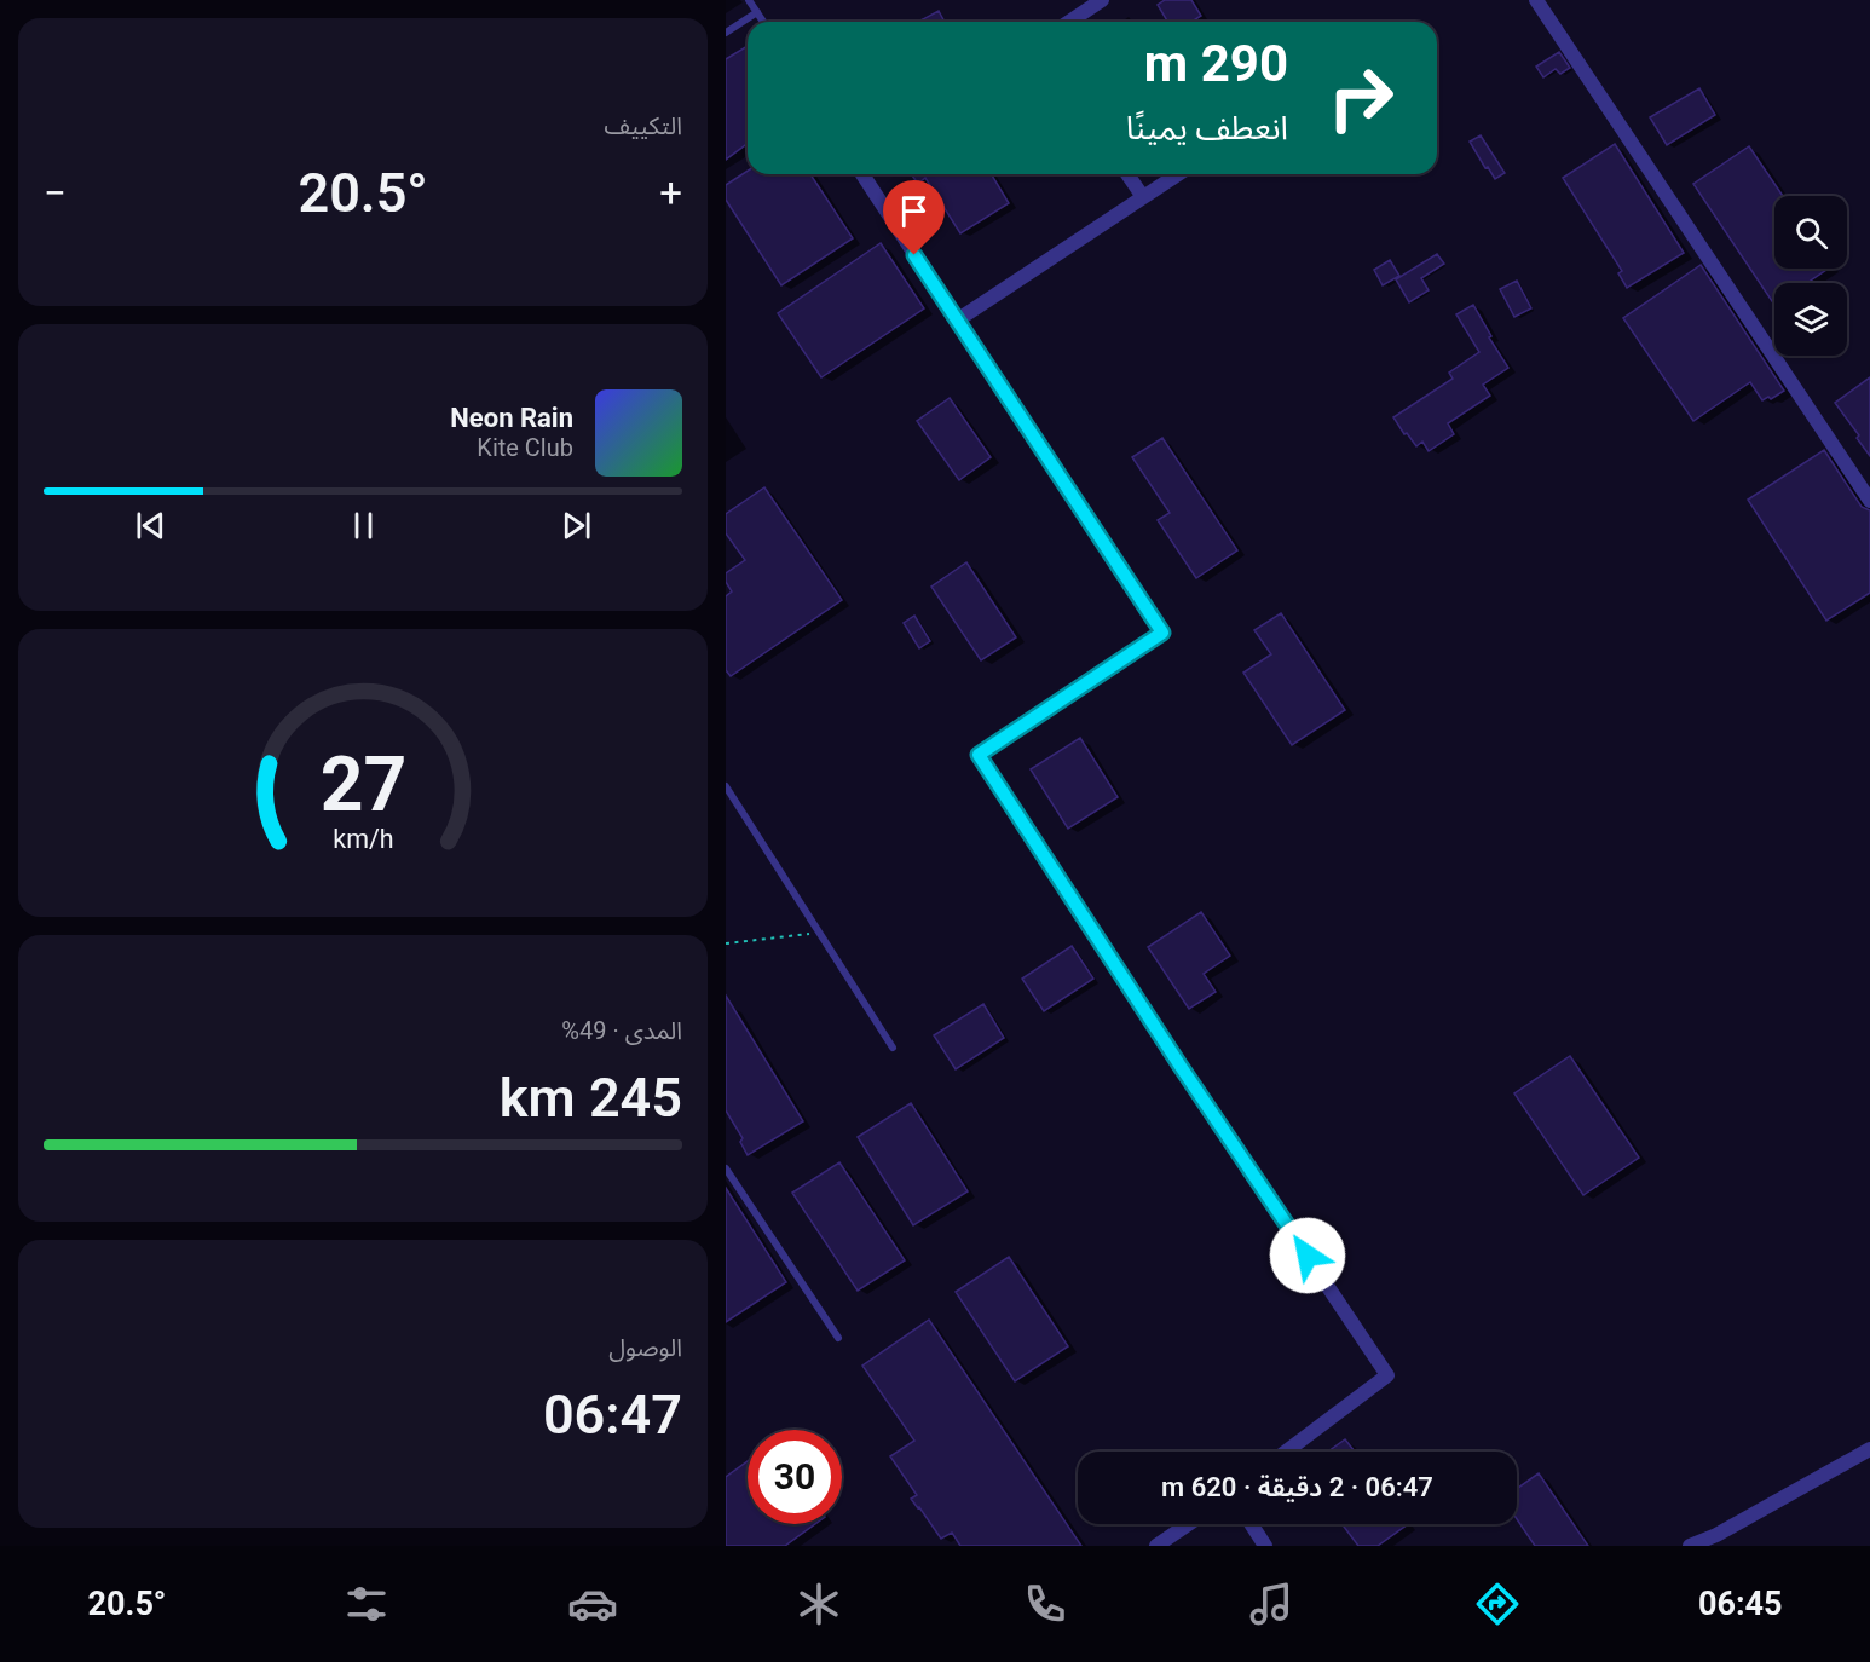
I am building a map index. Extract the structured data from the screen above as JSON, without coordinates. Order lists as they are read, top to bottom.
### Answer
{
  "page": {
    "tile": [
      "التكييف",
      ["المدى · 49%", "245 km"],
      ["الوصول", "06:47"]
    ],
    "turn": ["290 m", "انعطف يمينًا"],
    "heat": ["−", "20.5°", "+"],
    "song": ["Neon Rain", "Kite Club"],
    "limit": "30",
    "trip": "06:47 · 2 دقيقة · 620 m",
    "tabs": ["06:45", "20.5°"],
    "gauge": ["27", "km/h"]
  }
}
